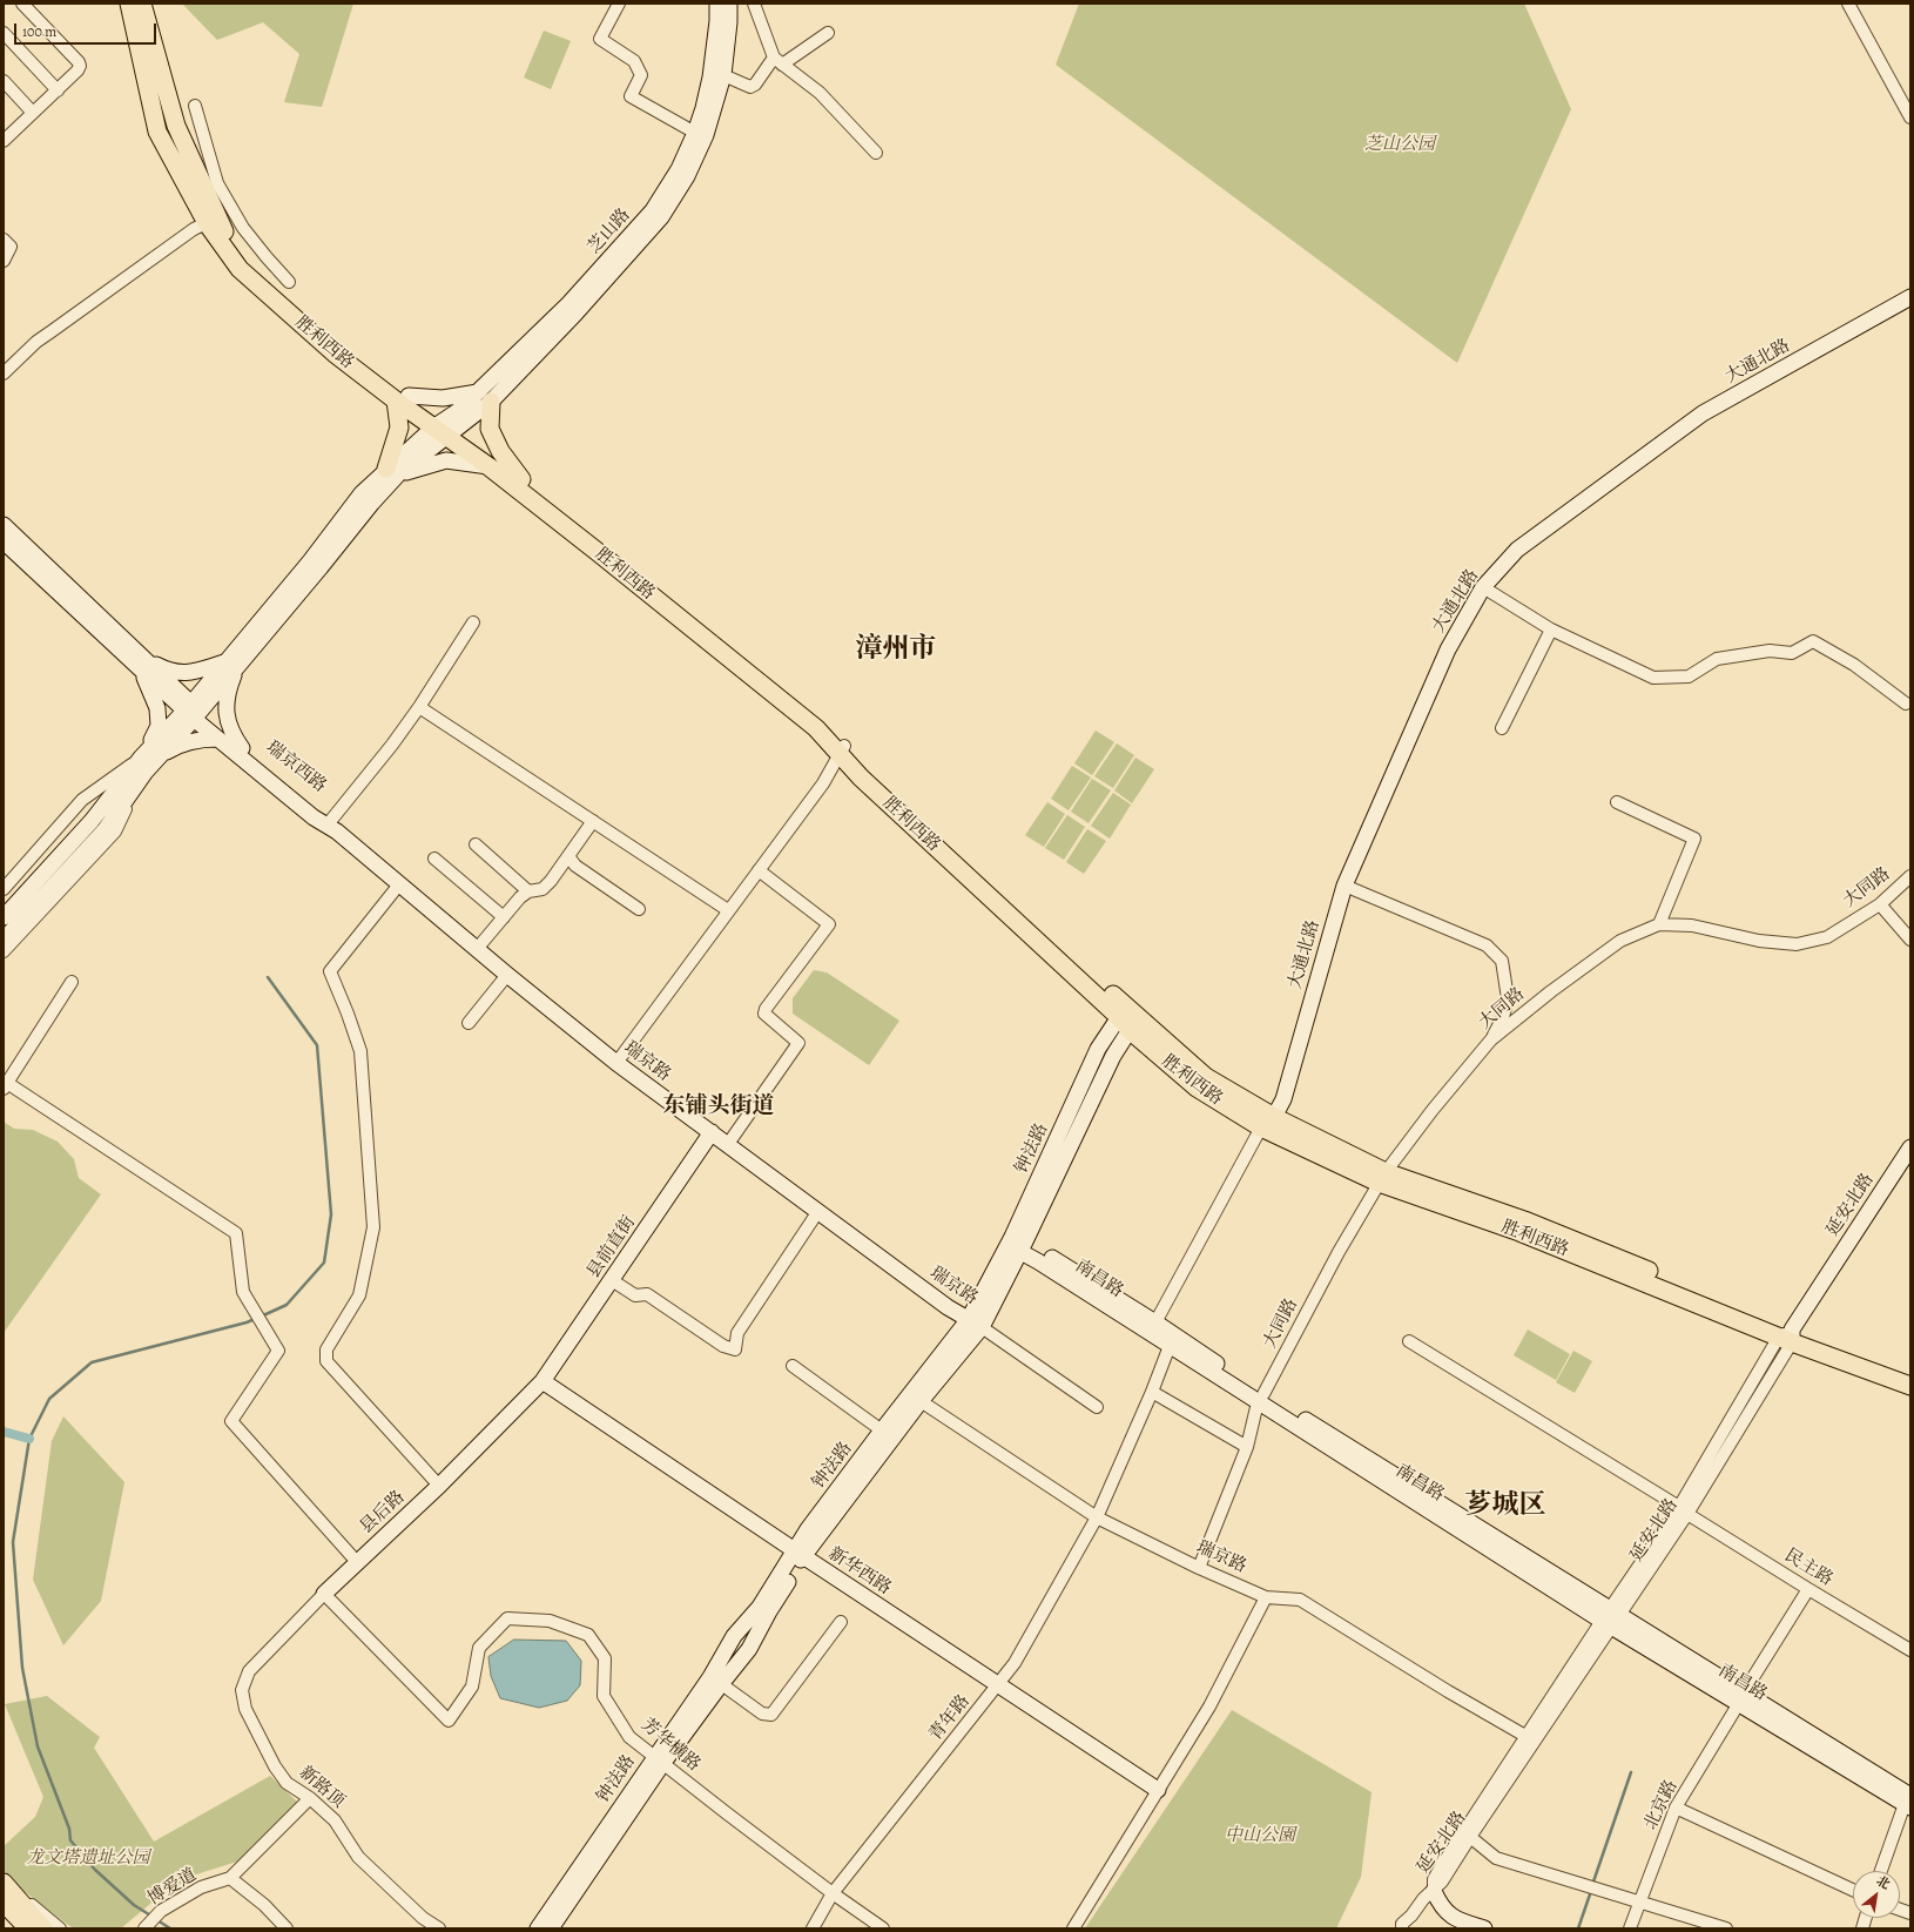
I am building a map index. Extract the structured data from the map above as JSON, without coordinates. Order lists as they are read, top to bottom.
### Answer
{
  "streets": {
    "main road": ["胜利西路"],
    "street": [
      "芝山路",
      "大通北路",
      "瑞京西路",
      "大同路",
      "瑞京路",
      "钟法路",
      "延安北路",
      "县前直街",
      "南昌路",
      "县后路",
      "民主路",
      "新华西路",
      "青年路",
      "芳华横路",
      "新路顶",
      "北京路",
      "博爱道"
    ]
  },
  "crossings": [
    ["胜利西路", "大通北路"],
    ["胜利西路", "大同路"],
    ["胜利西路", "钟法路"],
    ["胜利西路", "延安北路"],
    ["大通北路", "南昌路"],
    ["瑞京西路", "瑞京路"],
    ["大同路", "瑞京路"],
    ["大同路", "南昌路"],
    ["瑞京路", "钟法路"],
    ["瑞京路", "延安北路"],
    ["瑞京路", "县前直街"],
    ["瑞京路", "青年路"],
    ["钟法路", "南昌路"],
    ["钟法路", "新华西路"],
    ["钟法路", "芳华横路"],
    ["延安北路", "南昌路"],
    ["延安北路", "民主路"],
    ["县前直街", "县后路"],
    ["县前直街", "新华西路"],
    ["南昌路", "青年路"],
    ["南昌路", "北京路"],
    ["县后路", "新华西路"],
    ["县后路", "芳华横路"],
    ["县后路", "新路顶"],
    ["民主路", "北京路"],
    ["新华西路", "青年路"],
    ["青年路", "芳华横路"]
  ],
  "districts": ["漳州市", "东铺头街道", "芗城区"],
  "parks": ["芝山公园", "中山公園", "龙文塔遗址公园"],
  "scale_bar": "100 m",
  "north": "top right"
}
